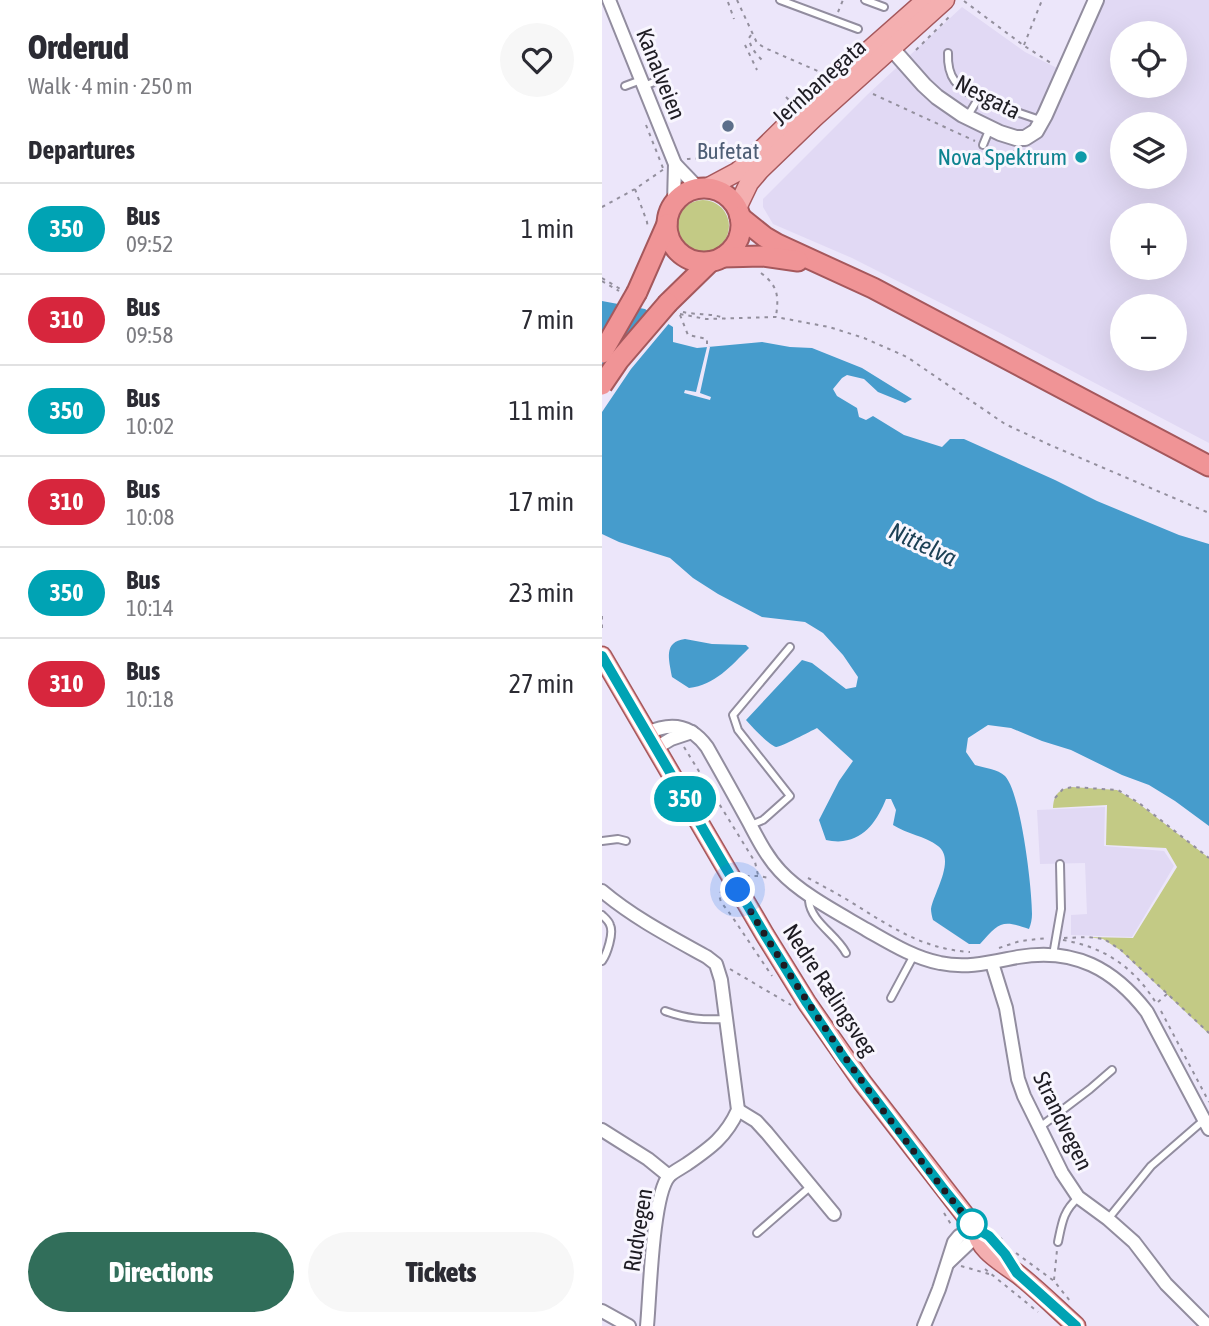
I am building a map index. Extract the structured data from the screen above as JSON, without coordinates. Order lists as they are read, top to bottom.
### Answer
{
  "streets": {
    "main road": ["Jernbanegata", "Nedre Rælingsveg"],
    "street": [
      "Kanalveien",
      "Nesgata",
      "Strandvegen",
      "Rudvegen"
    ]
  },
  "crossings": [
    ["Kanalveien", "Jernbanegata"],
    ["Jernbanegata", "Nesgata"]
  ],
  "water": ["Nittelva"],
  "places": ["Bufetat", "Nova Spektrum"],
  "lines": ["bus line 350"],
  "page": {
    "heading": [
      ["Orderud", "Walk · 4 min · 250 m"],
      "Departures"
    ],
    "on_map": "350",
    "map_buttons": ["+", "−"],
    "list": [
      {
        "mark": "350",
        "name": "Bus",
        "note": "09:52",
        "value": "1 min"
      },
      {
        "mark": "310",
        "name": "Bus",
        "note": "09:58",
        "value": "7 min"
      },
      {
        "mark": "350",
        "name": "Bus",
        "note": "10:02",
        "value": "11 min"
      },
      {
        "mark": "310",
        "name": "Bus",
        "note": "10:08",
        "value": "17 min"
      },
      {
        "mark": "350",
        "name": "Bus",
        "note": "10:14",
        "value": "23 min"
      },
      {
        "mark": "310",
        "name": "Bus",
        "note": "10:18",
        "value": "27 min"
      }
    ],
    "buttons": ["Directions", "Tickets"]
  }
}
